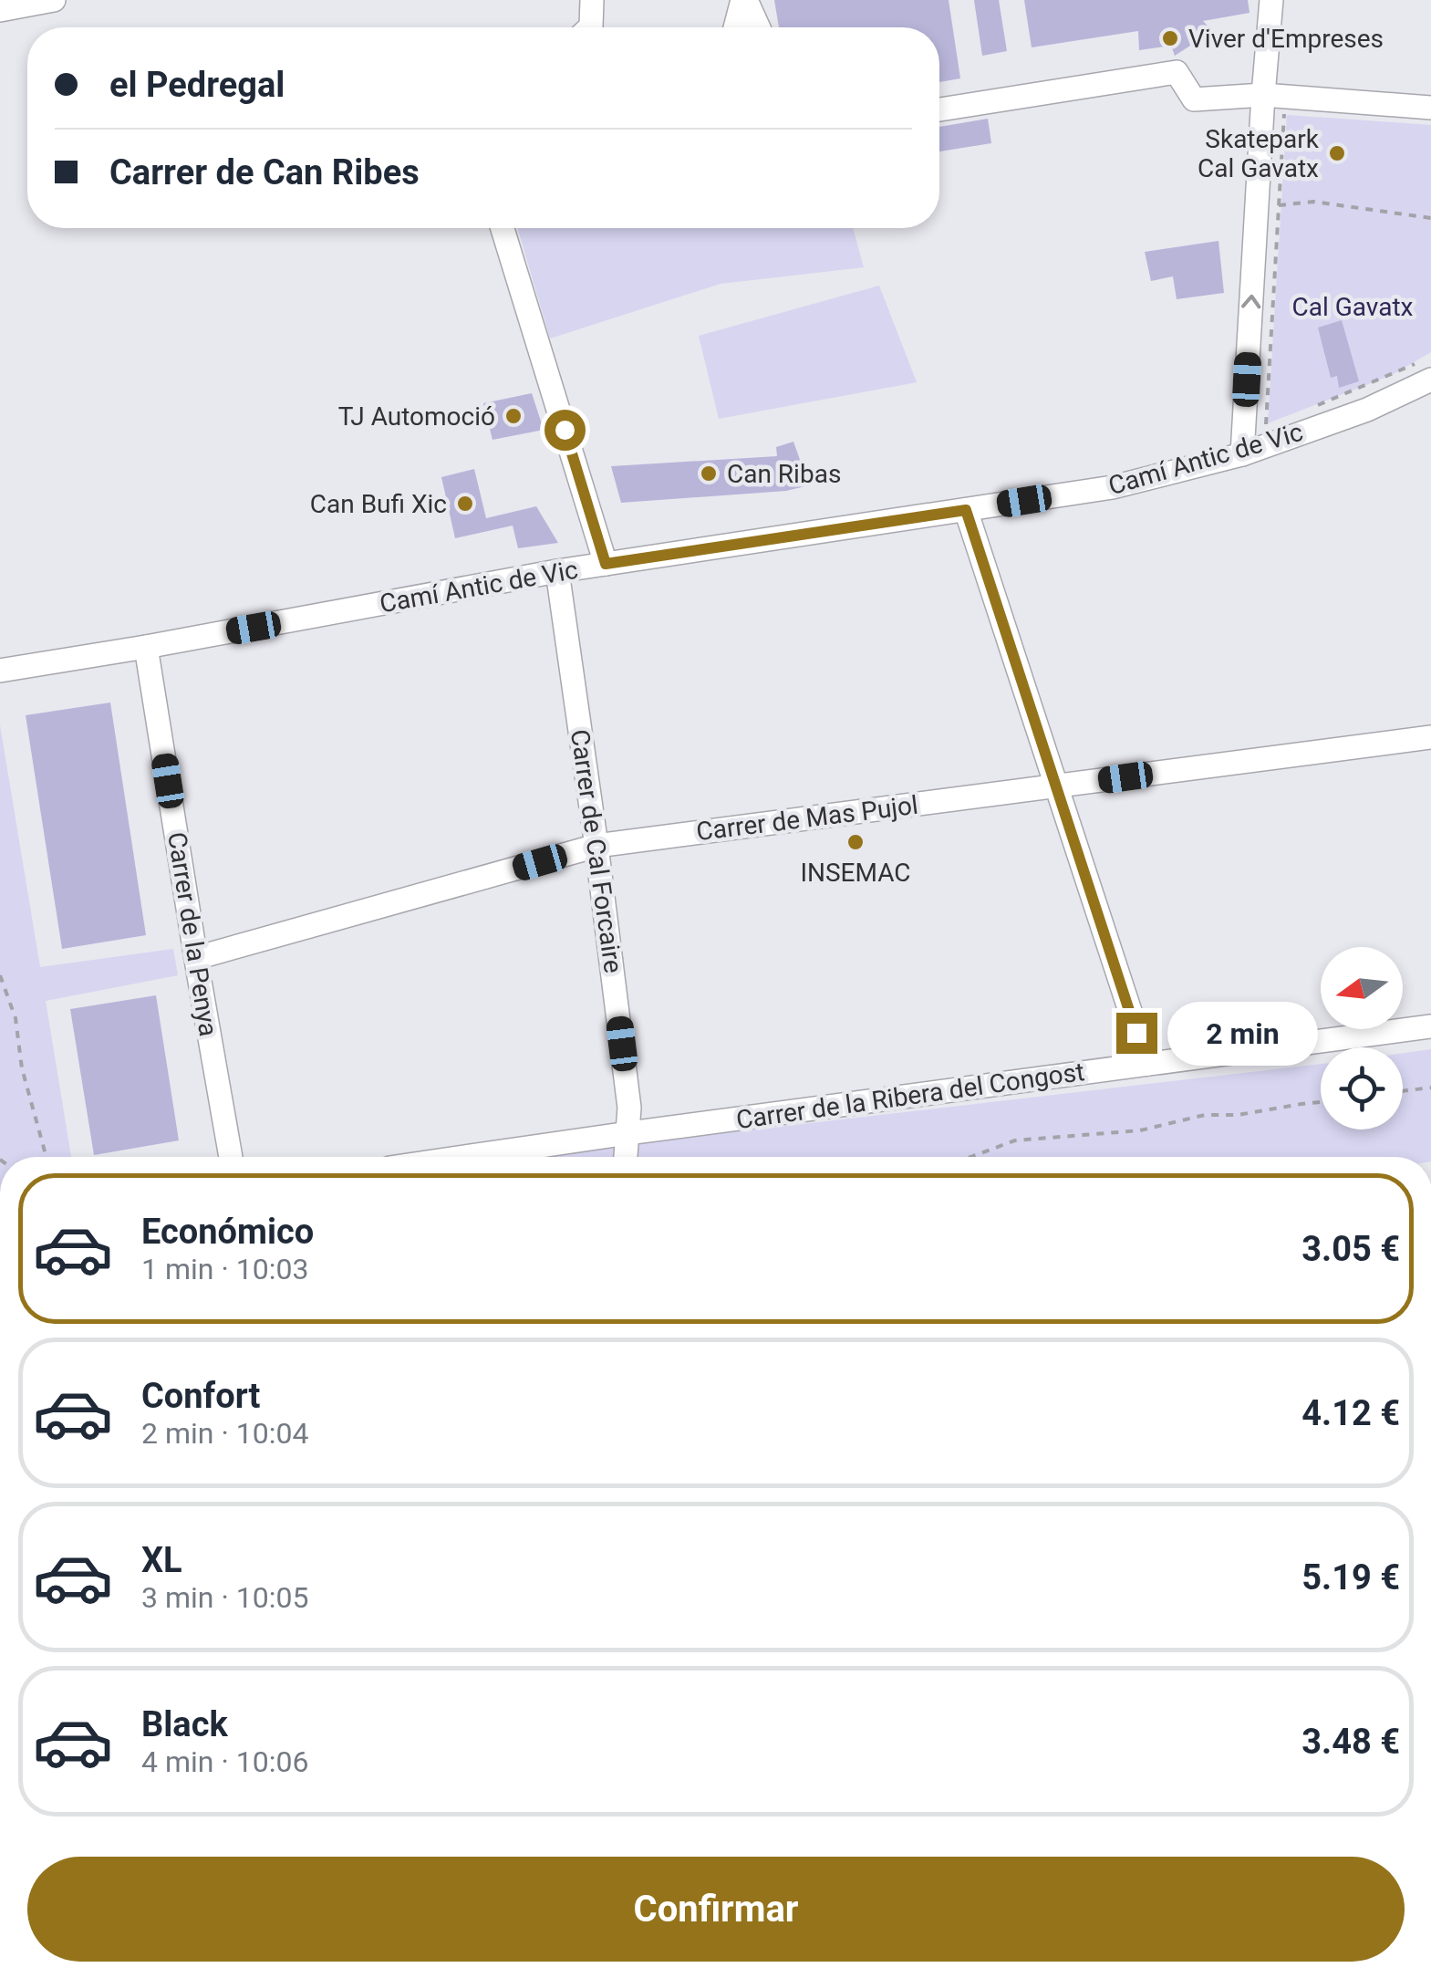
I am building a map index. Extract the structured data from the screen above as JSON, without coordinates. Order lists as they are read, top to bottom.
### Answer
{
  "streets": {
    "street": [
      "Camí Antic de Vic",
      "Carrer de Mas Pujol",
      "Carrer de Cal Forcaire",
      "Carrer de la Penya",
      "Carrer de la Ribera del Congost"
    ]
  },
  "crossings": [
    ["Camí Antic de Vic", "Carrer de Cal Forcaire"],
    ["Camí Antic de Vic", "Carrer de la Penya"],
    ["Carrer de Mas Pujol", "Carrer de Cal Forcaire"],
    ["Carrer de Mas Pujol", "Carrer de la Penya"],
    ["Carrer de Cal Forcaire", "Carrer de la Ribera del Congost"]
  ],
  "parks": ["Cal Gavatx"],
  "places": [
    "Viver d'Empreses",
    "Skatepark Cal Gavatx",
    "TJ Automoció",
    "Can Ribas",
    "Can Bufi Xic",
    "INSEMAC"
  ],
  "north": "left",
  "page": {
    "banner": ["el Pedregal", "Carrer de Can Ribes"],
    "bubble": "2 min",
    "list": [
      {
        "name": "Económico",
        "note": "1 min · 10:03",
        "value": "3.05 €"
      },
      {
        "name": "Confort",
        "note": "2 min · 10:04",
        "value": "4.12 €"
      },
      {
        "name": "XL",
        "note": "3 min · 10:05",
        "value": "5.19 €"
      },
      {
        "name": "Black",
        "note": "4 min · 10:06",
        "value": "3.48 €"
      }
    ],
    "buttons": "Confirmar"
  }
}
